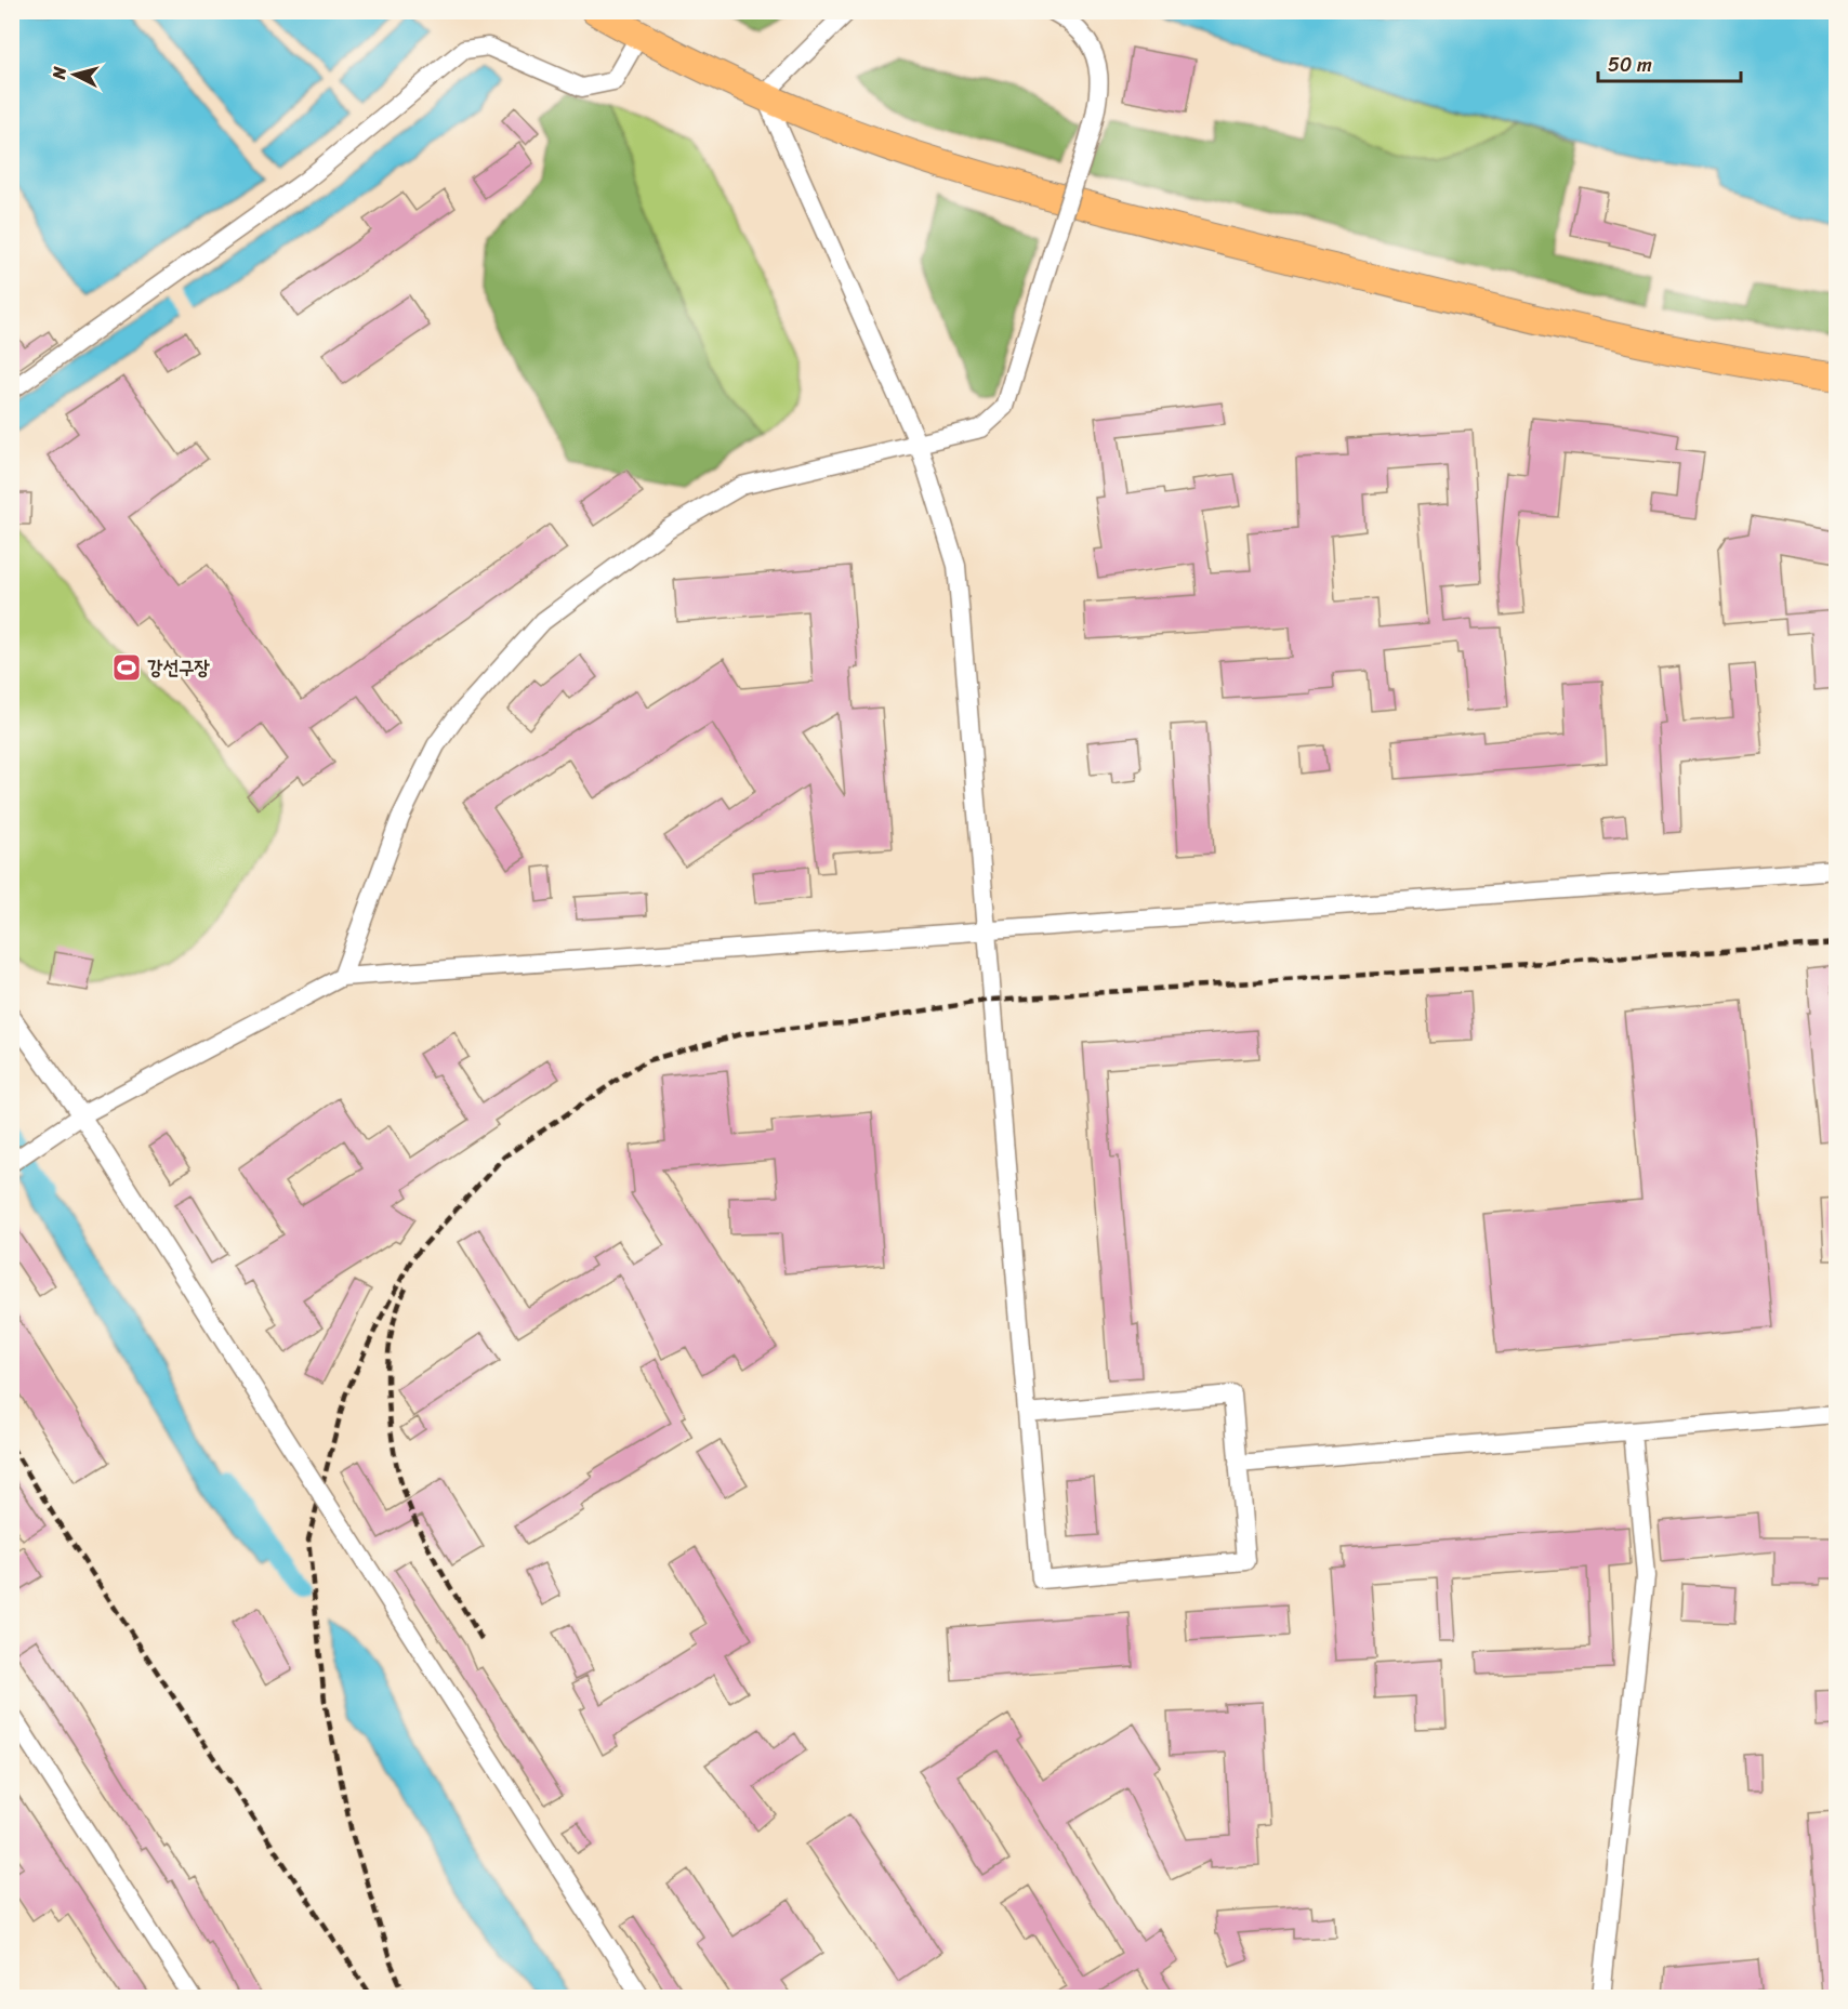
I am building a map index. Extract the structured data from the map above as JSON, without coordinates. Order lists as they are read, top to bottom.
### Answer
{
  "places": {
    "sports": ["강선구장"]
  },
  "scale_bar": "50 m",
  "north": "left"
}
